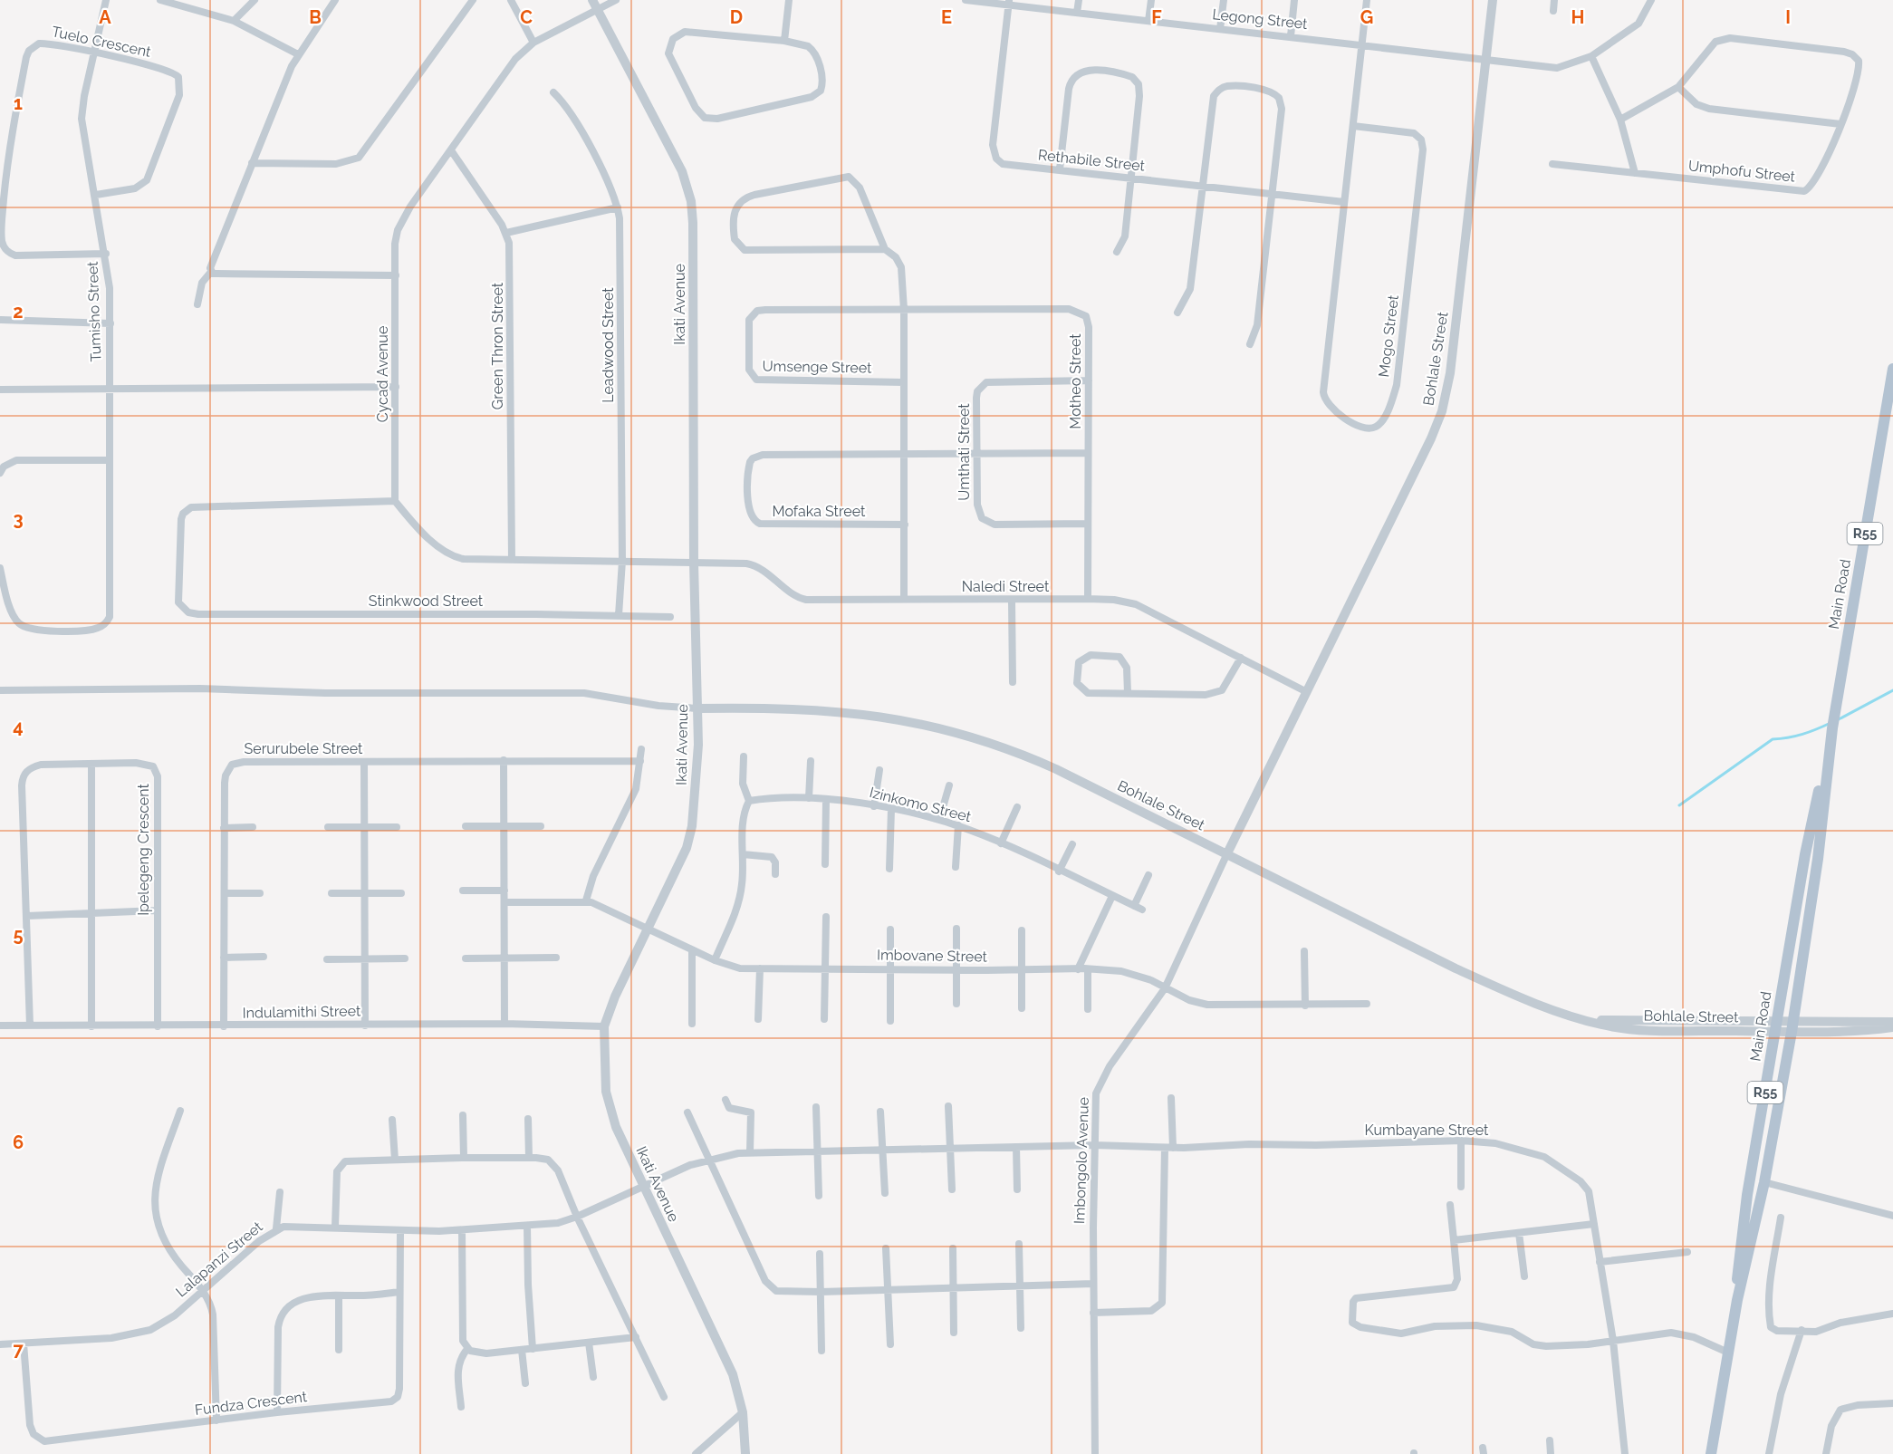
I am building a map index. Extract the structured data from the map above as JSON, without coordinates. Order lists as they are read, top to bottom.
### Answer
{
  "streets": {
    "main road": ["R55", "Main Road"],
    "street": [
      "Legong Street",
      "Tuelo Crescent",
      "Rethabile Street",
      "Umphofu Street",
      "Ikati Avenue",
      "Tumisho Street",
      "Mogo Street",
      "Leadwood Street",
      "Green Thron Street",
      "Bohlale Street",
      "Umsenge Street",
      "Cycad Avenue",
      "Motheo Street",
      "Umthati Street",
      "Mofaka Street",
      "Naledi Street",
      "Stinkwood Street",
      "Serurubele Street",
      "Izinkomo Street",
      "Ipelegeng Crescent",
      "Imbovane Street",
      "Indulamithi Street",
      "Kumbayane Street",
      "Imbongolo Avenue",
      "Lalapanzi Street",
      "Fundza Crescent"
    ]
  },
  "crossings": [
    ["Legong Street", "Rethabile Street"],
    ["Legong Street", "Mogo Street"],
    ["Legong Street", "Bohlale Street"],
    ["Tuelo Crescent", "Tumisho Street"],
    ["Rethabile Street", "Mogo Street"],
    ["Ikati Avenue", "Bohlale Street"],
    ["Ikati Avenue", "Cycad Avenue"],
    ["Ikati Avenue", "Naledi Street"],
    ["Ikati Avenue", "Imbovane Street"],
    ["Ikati Avenue", "Indulamithi Street"],
    ["Ikati Avenue", "Lalapanzi Street"],
    ["Leadwood Street", "Stinkwood Street"],
    ["Green Thron Street", "Cycad Avenue"],
    ["Bohlale Street", "Naledi Street"],
    ["Bohlale Street", "Main Road"],
    ["Bohlale Street", "Imbongolo Avenue"],
    ["Umsenge Street", "Motheo Street"],
    ["Cycad Avenue", "Stinkwood Street"],
    ["Motheo Street", "Umthati Street"],
    ["Motheo Street", "Naledi Street"],
    ["Naledi Street", "Imbongolo Avenue"],
    ["Serurubele Street", "Indulamithi Street"],
    ["Ipelegeng Crescent", "Indulamithi Street"],
    ["Imbovane Street", "Imbongolo Avenue"],
    ["Kumbayane Street", "Imbongolo Avenue"],
    ["Kumbayane Street", "Lalapanzi Street"],
    ["Imbongolo Avenue", "Lalapanzi Street"],
    ["Lalapanzi Street", "Fundza Crescent"]
  ],
  "grid": {
    "columns": [
      "A",
      "B",
      "C",
      "D",
      "E",
      "F",
      "G",
      "H",
      "I"
    ],
    "rows": [
      "1",
      "2",
      "3",
      "4",
      "5",
      "6",
      "7"
    ]
  }
}
